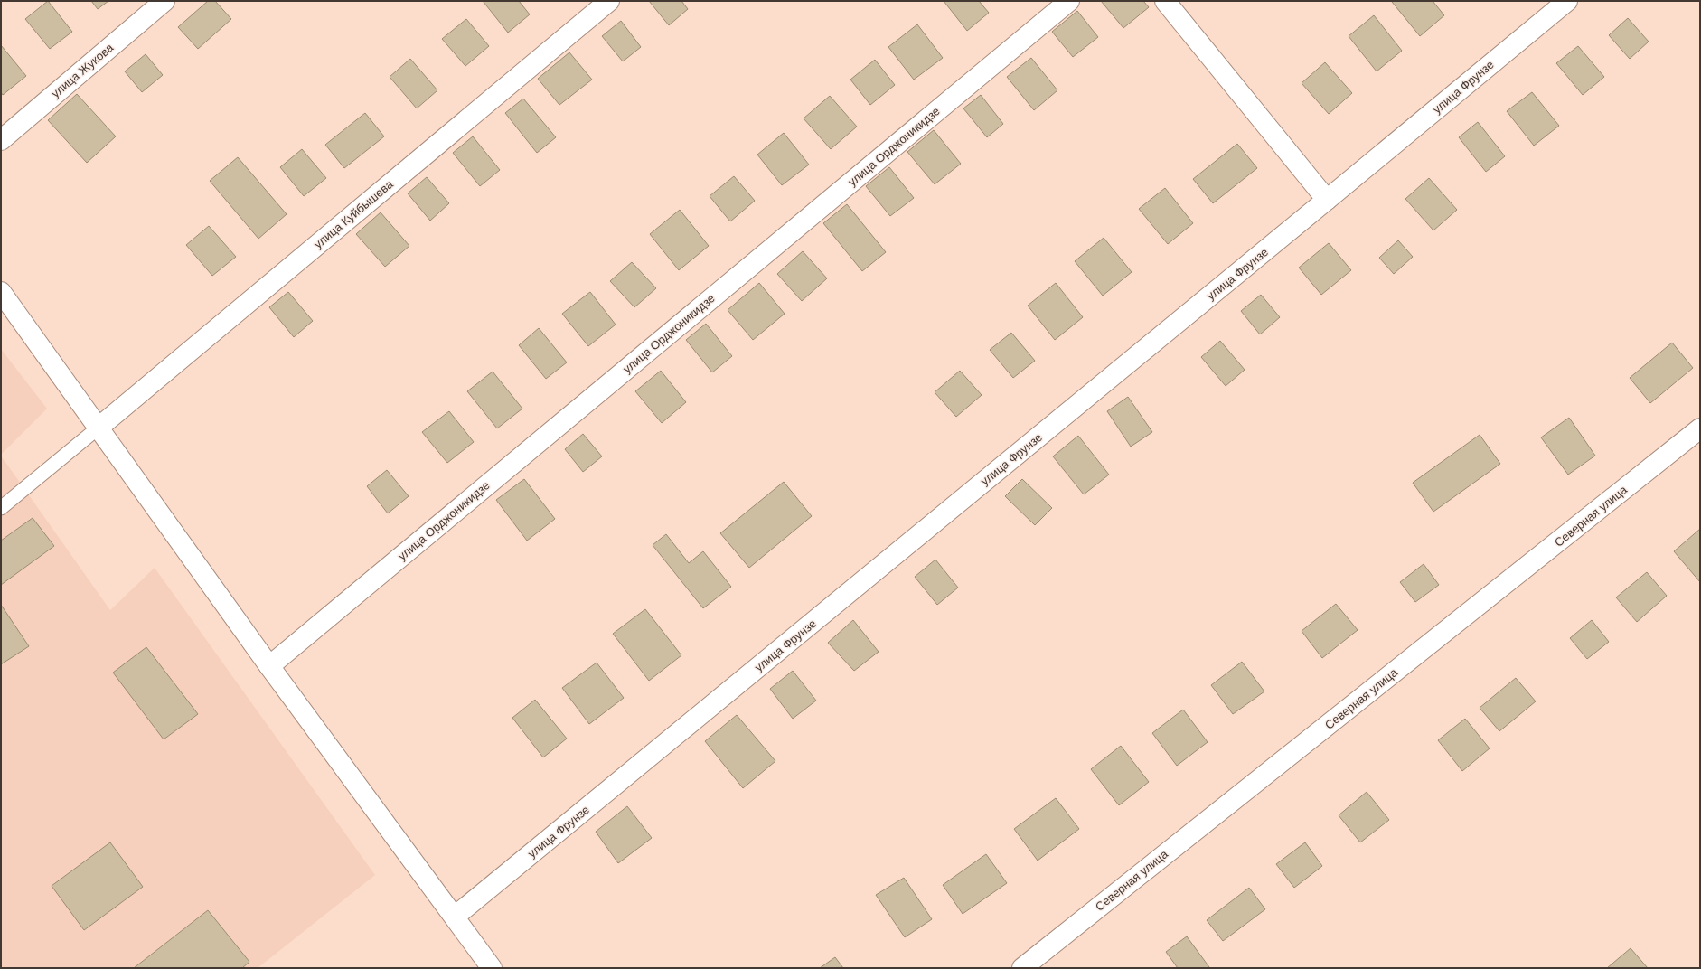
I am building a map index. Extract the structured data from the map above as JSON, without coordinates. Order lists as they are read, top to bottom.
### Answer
{
  "streets": {
    "street": [
      "улица Жукова",
      "улица Фрунзе",
      "улица Орджоникидзе",
      "улица Куйбышева",
      "Северная улица"
    ]
  }
}
